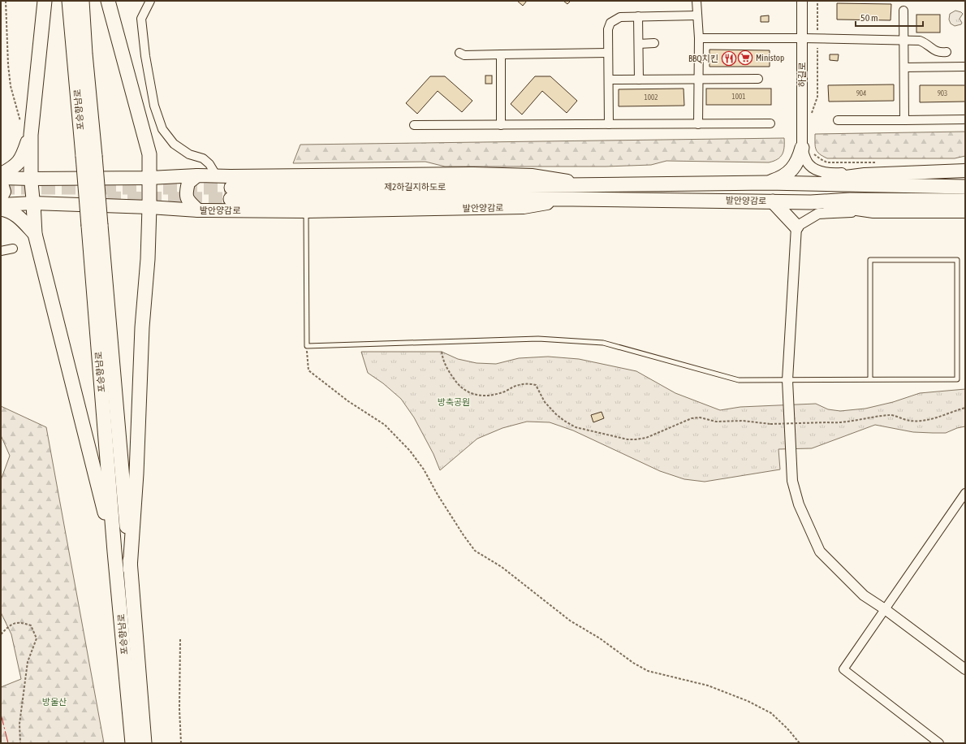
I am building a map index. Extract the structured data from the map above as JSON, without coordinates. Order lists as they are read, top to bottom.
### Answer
{
  "streets": {
    "highway": ["포승향남로", "제2하길지하도로", "발안양감로"],
    "street": ["하길로"]
  },
  "crossings": [
    ["제2하길지하도로", "발안양감로"]
  ],
  "parks": ["방축공원", "방울산"],
  "places": {
    "supermarket": ["Ministop"],
    "restaurant": ["BBQ치킨"]
  },
  "house_numbers": [
    "904",
    "903",
    "1001",
    "1002"
  ],
  "scale_bar": "50 m"
}
